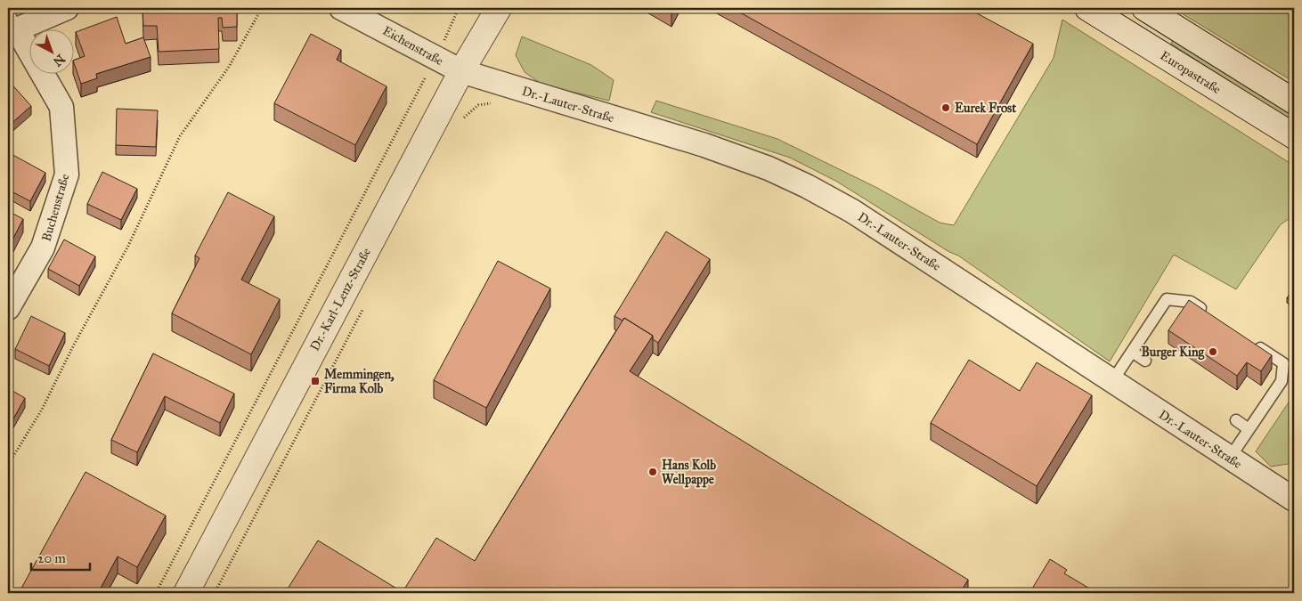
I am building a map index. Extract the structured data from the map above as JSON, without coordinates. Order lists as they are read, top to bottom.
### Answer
{
  "streets": {
    "street": [
      "Eichenstraße",
      "Europastraße",
      "Dr.-Lauter-Straße",
      "Buchenstraße",
      "Dr.-Karl-Lenz-Straße"
    ]
  },
  "crossings": [
    ["Eichenstraße", "Dr.-Lauter-Straße"],
    ["Eichenstraße", "Dr.-Karl-Lenz-Straße"],
    ["Dr.-Lauter-Straße", "Dr.-Karl-Lenz-Straße"]
  ],
  "places": {
    "other": ["Eurek Frost", "Burger King", "Hans Kolb Wellpappe"],
    "transit": ["Memmingen, Firma Kolb"]
  },
  "scale_bar": "20 m",
  "north": "bottom right"
}
